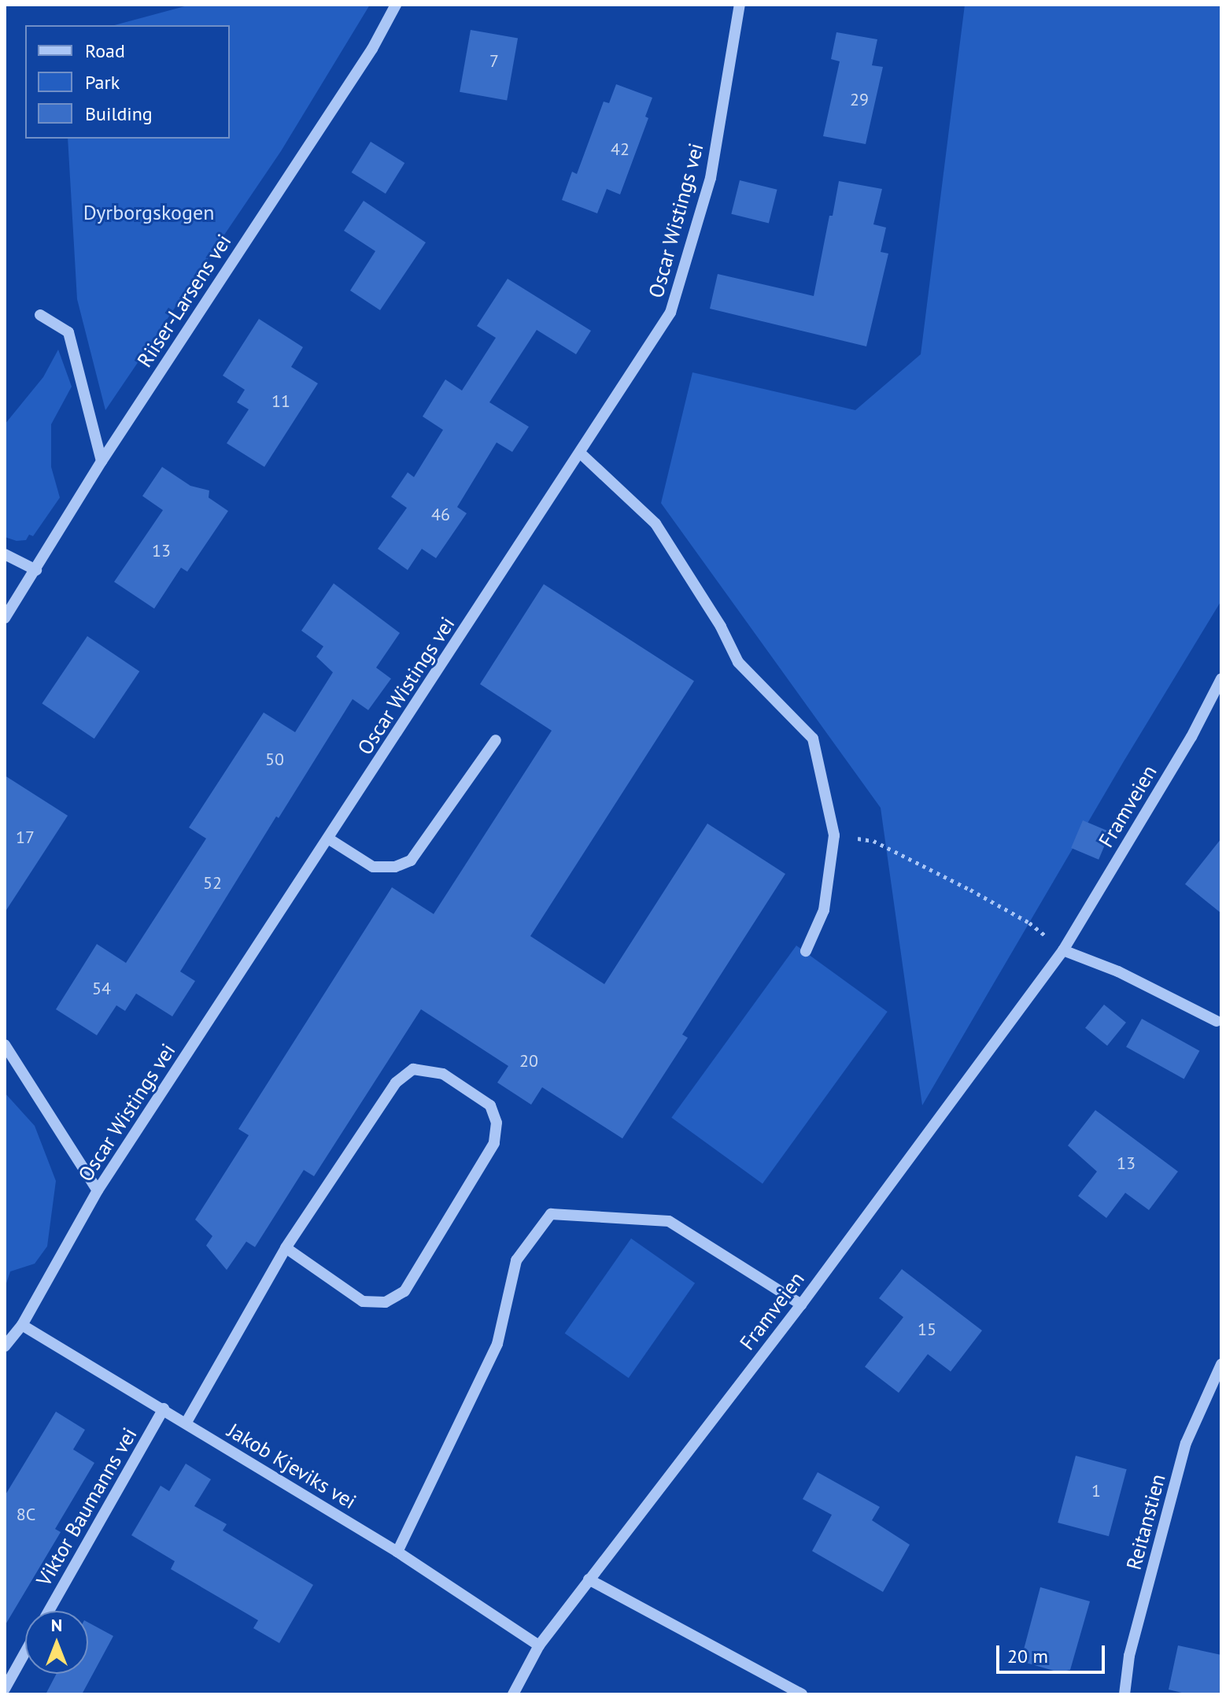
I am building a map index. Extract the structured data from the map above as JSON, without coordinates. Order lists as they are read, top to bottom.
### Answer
{
  "streets": {
    "street": [
      "Oscar Wistings vei",
      "Riiser-Larsens vei",
      "Framveien",
      "Jakob Kjeviks vei",
      "Viktor Baumanns vei",
      "Reitanstien"
    ]
  },
  "crossings": [
    ["Oscar Wistings vei", "Jakob Kjeviks vei"],
    ["Framveien", "Jakob Kjeviks vei"],
    ["Jakob Kjeviks vei", "Viktor Baumanns vei"]
  ],
  "parks": ["Dyrborgskogen"],
  "house_numbers": [
    "7",
    "29",
    "42",
    "11",
    "46",
    "13",
    "50",
    "17",
    "52",
    "54",
    "20",
    "13",
    "15",
    "1",
    "8C"
  ],
  "legend": ["Road", "Park", "Building"],
  "scale_bar": "20 m",
  "north": "top"
}
